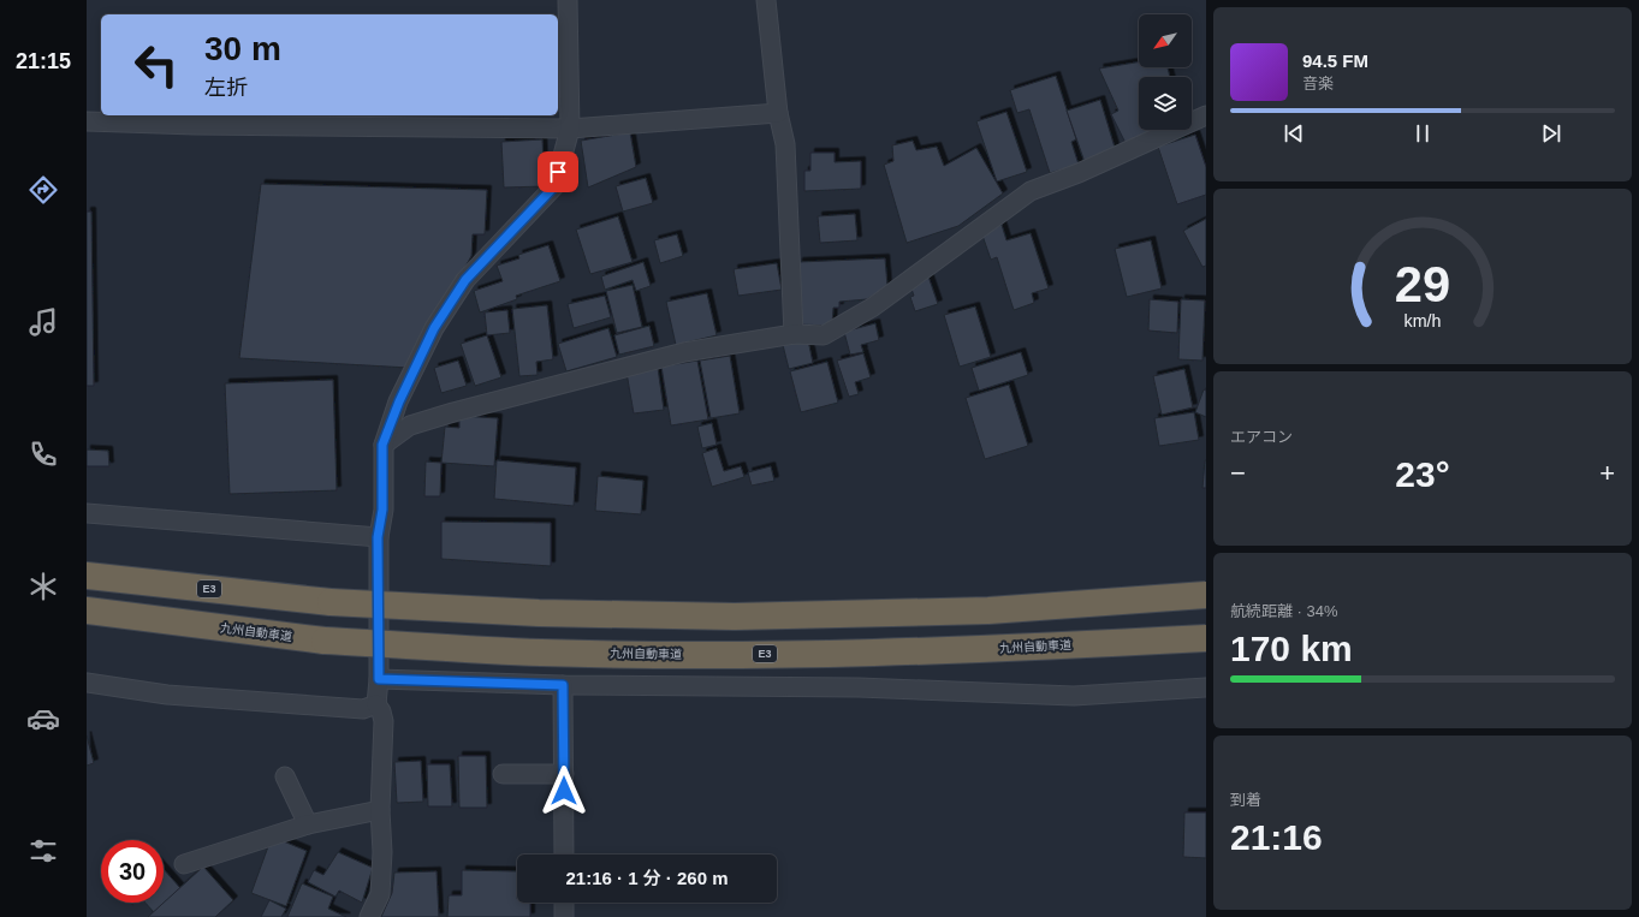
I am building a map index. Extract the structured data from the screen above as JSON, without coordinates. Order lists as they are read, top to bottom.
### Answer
{
  "streets": {
    "highway": ["E3", "九州自動車道"]
  },
  "north": "bottom left",
  "page": {
    "tabs": "21:15",
    "turn": ["30 m", "左折"],
    "song": ["94.5 FM", "音楽"],
    "tile": [
      "エアコン",
      ["航続距離 · 34%", "170 km"],
      ["到着", "21:16"]
    ],
    "heat": ["−", "23°", "+"],
    "limit": "30",
    "trip": "21:16 · 1 分 · 260 m",
    "gauge": ["29", "km/h"]
  }
}
